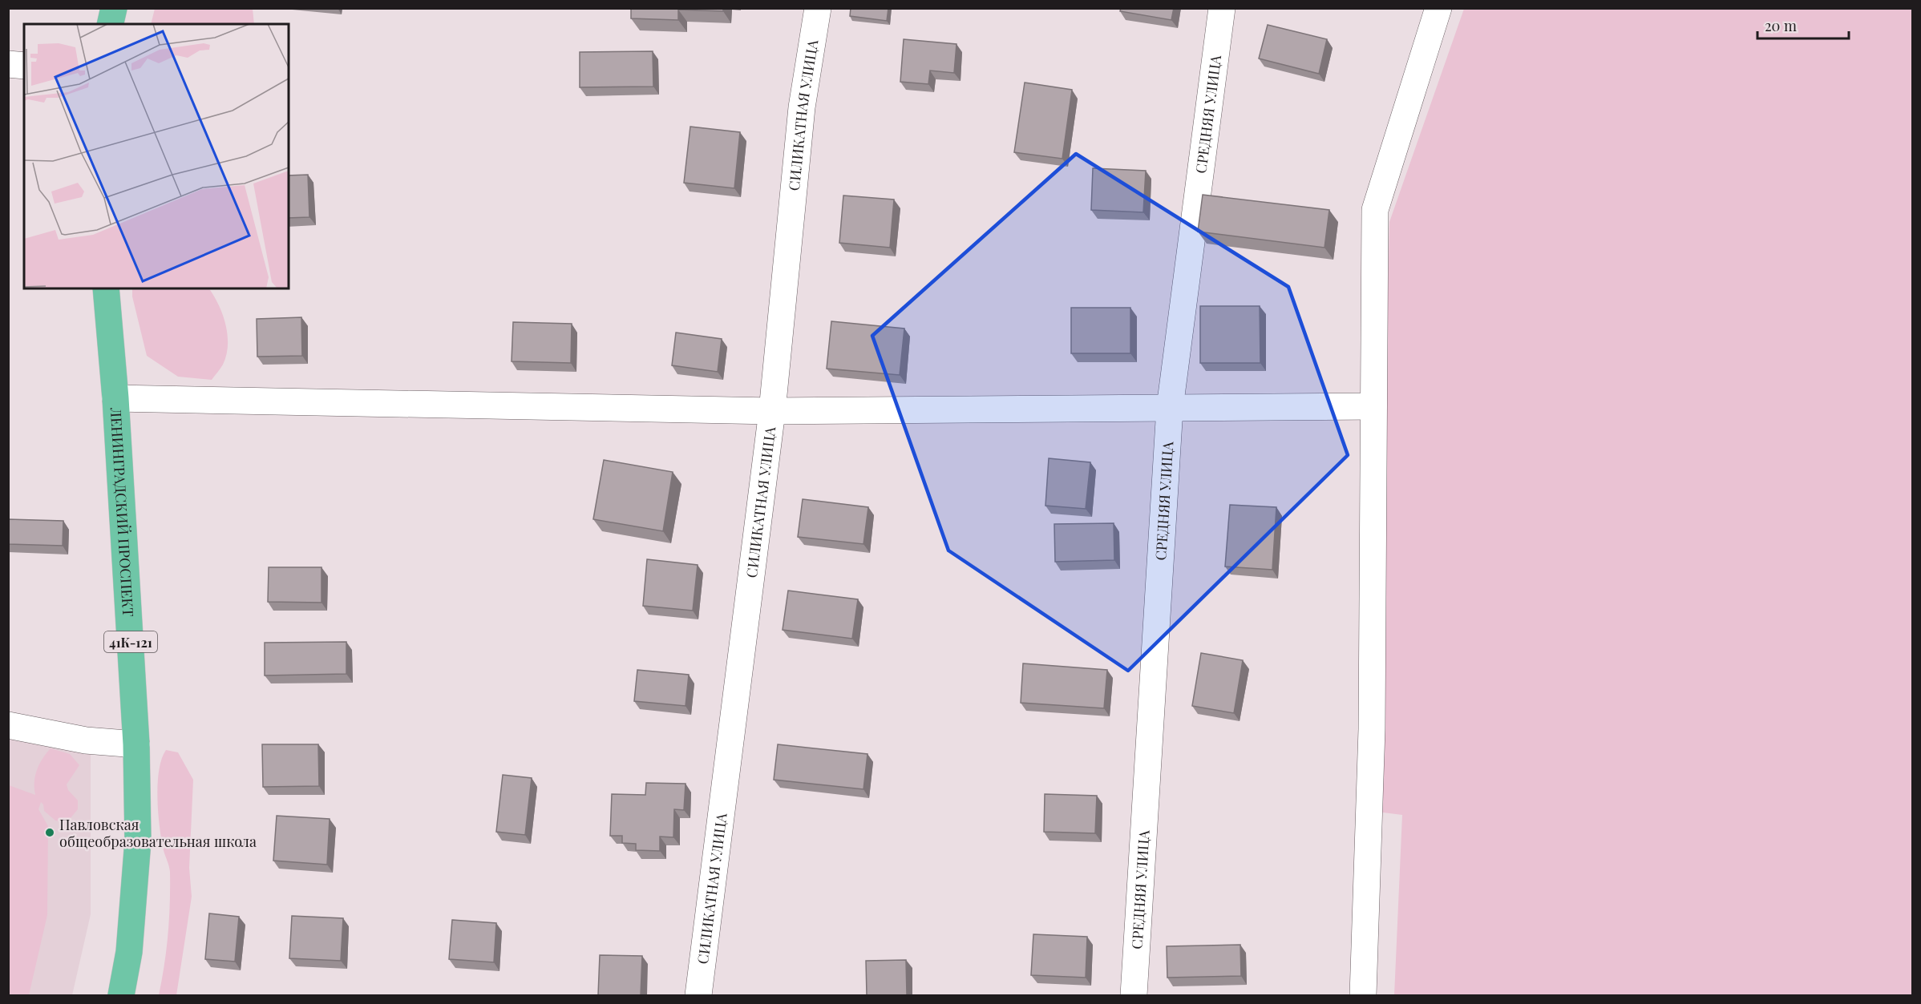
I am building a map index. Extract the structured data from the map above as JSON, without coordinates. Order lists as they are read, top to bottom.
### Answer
{
  "streets": {
    "main road": ["ЛЕНИНГРАДСКИЙ ПРОСПЕКТ", "41К-121"],
    "street": ["СРЕДНЯЯ УЛИЦА", "СИЛИКАТНАЯ УЛИЦА"]
  },
  "places": ["Павловская общеобразовательная школа"],
  "scale_bar": "20 m"
}
